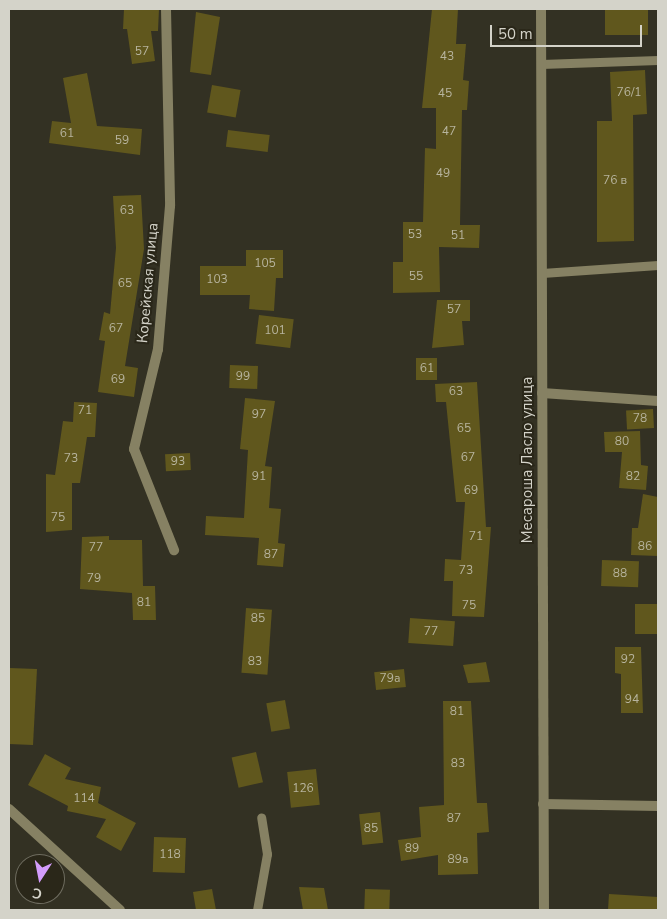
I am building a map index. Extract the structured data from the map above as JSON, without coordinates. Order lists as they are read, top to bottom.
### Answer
{
  "streets": {
    "street": ["Корейская улица", "Месароша Ласло улица"]
  },
  "house_numbers": [
    "57",
    "43",
    "76/1",
    "45",
    "47",
    "61",
    "59",
    "49",
    "76 в",
    "63",
    "53",
    "51",
    "105",
    "55",
    "103",
    "65",
    "57",
    "67",
    "101",
    "61",
    "99",
    "69",
    "63",
    "71",
    "97",
    "78",
    "65",
    "80",
    "67",
    "73",
    "93",
    "91",
    "82",
    "69",
    "75",
    "71",
    "86",
    "77",
    "87",
    "73",
    "88",
    "79",
    "81",
    "75",
    "85",
    "77",
    "92",
    "83",
    "79а",
    "94",
    "81",
    "83",
    "126",
    "114",
    "87",
    "85",
    "89",
    "118",
    "89а"
  ],
  "scale_bar": "50 m",
  "north": "bottom"
}
